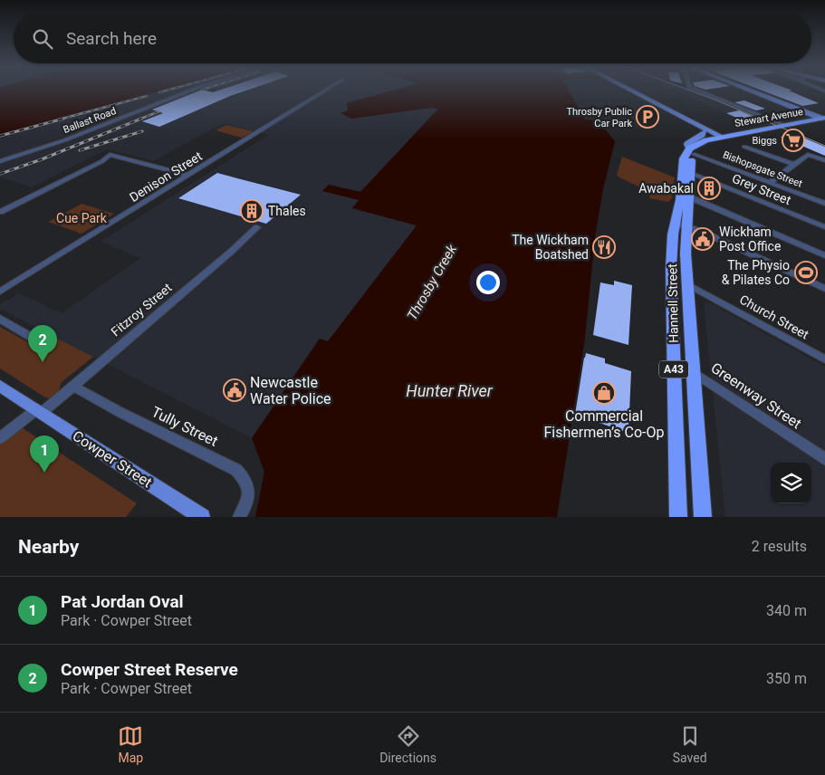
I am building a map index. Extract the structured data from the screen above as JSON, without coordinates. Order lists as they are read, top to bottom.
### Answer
{
  "streets": {
    "highway": ["Stewart Avenue", "Hannell Street", "A43"],
    "main road": ["Cowper Street"],
    "street": [
      "Ballast Road",
      "Bishopsgate Street",
      "Denison Street",
      "Grey Street",
      "Fitzroy Street",
      "Church Street",
      "Greenway Street",
      "Tully Street"
    ]
  },
  "crossings": [
    ["Bishopsgate Street", "Hannell Street"],
    ["Grey Street", "Hannell Street"],
    ["Hannell Street", "Church Street"],
    ["Hannell Street", "Greenway Street"],
    ["Fitzroy Street", "Tully Street"],
    ["Fitzroy Street", "Cowper Street"]
  ],
  "water": ["Throsby Creek", "Hunter River"],
  "parks": ["Cue Park"],
  "places": {
    "parking": ["Throsby Public Car Park"],
    "supermarket": ["Biggs"],
    "building": ["Awabakal", "Thales"],
    "public building": ["Wickham Post Office", "Newcastle Water Police"],
    "restaurant": ["The Wickham Boatshed"],
    "sports": ["The Physio & Pilates Co"],
    "shop": ["Commercial Fishermen’s Co-Op"]
  },
  "page": {
    "search": "Search here",
    "pins": ["2", "1"],
    "heading": ["Nearby", "2 results"],
    "list": [
      {
        "mark": "1",
        "name": "Pat Jordan Oval",
        "note": "Park · Cowper Street",
        "value": "340 m"
      },
      {
        "mark": "2",
        "name": "Cowper Street Reserve",
        "note": "Park · Cowper Street",
        "value": "350 m"
      }
    ],
    "nav": ["Map", "Directions", "Saved"]
  }
}
